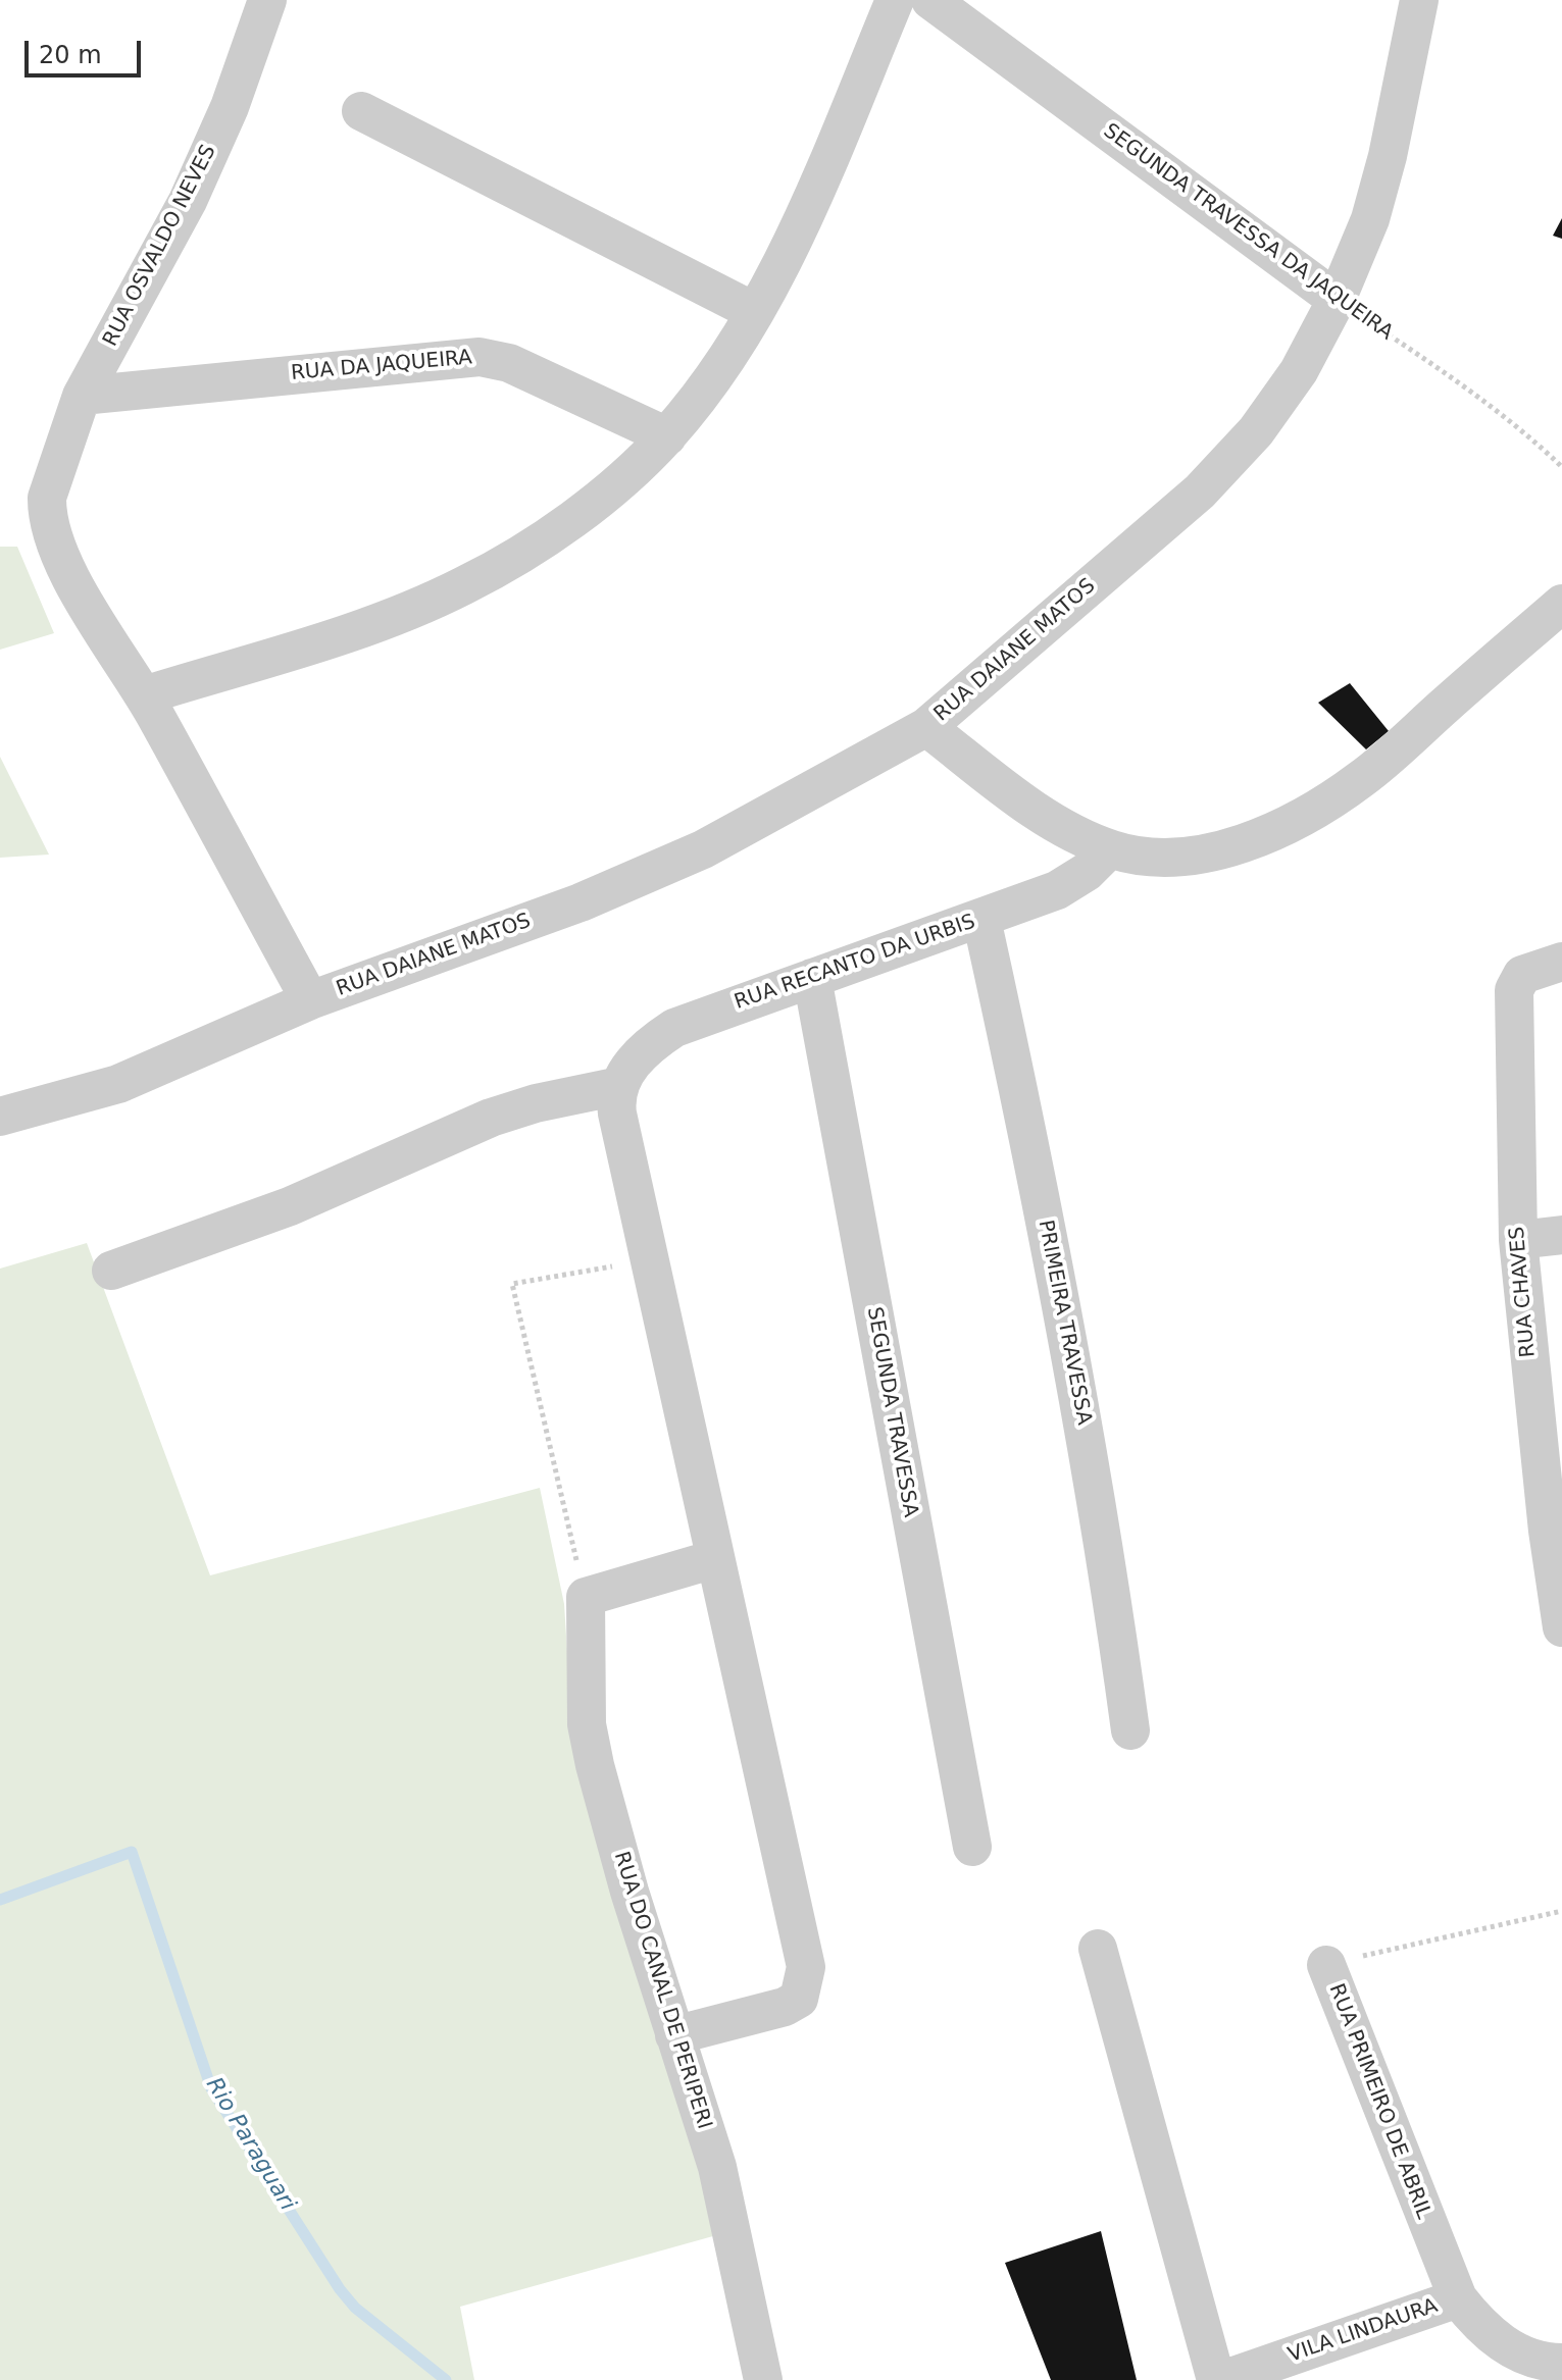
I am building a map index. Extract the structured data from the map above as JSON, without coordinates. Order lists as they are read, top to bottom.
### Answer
{
  "streets": {
    "street": [
      "SEGUNDA TRAVESSA DA JAQUEIRA",
      "RUA OSVALDO NEVES",
      "RUA DA JAQUEIRA",
      "RUA DAIANE MATOS",
      "RUA RECANTO DA URBIS",
      "RUA CHAVES",
      "PRIMEIRA TRAVESSA",
      "SEGUNDA TRAVESSA",
      "RUA DO CANAL DE PERIPERI",
      "RUA PRIMEIRO DE ABRIL",
      "VILA LINDAURA"
    ]
  },
  "crossings": [
    ["SEGUNDA TRAVESSA DA JAQUEIRA", "RUA DAIANE MATOS"],
    ["RUA OSVALDO NEVES", "RUA DA JAQUEIRA"],
    ["RUA OSVALDO NEVES", "RUA DAIANE MATOS"],
    ["RUA DA JAQUEIRA", "RUA DAIANE MATOS"],
    ["RUA RECANTO DA URBIS", "PRIMEIRA TRAVESSA"],
    ["RUA RECANTO DA URBIS", "SEGUNDA TRAVESSA"],
    ["RUA PRIMEIRO DE ABRIL", "VILA LINDAURA"]
  ],
  "water": ["Rio Paraguari"],
  "scale_bar": "20 m"
}
